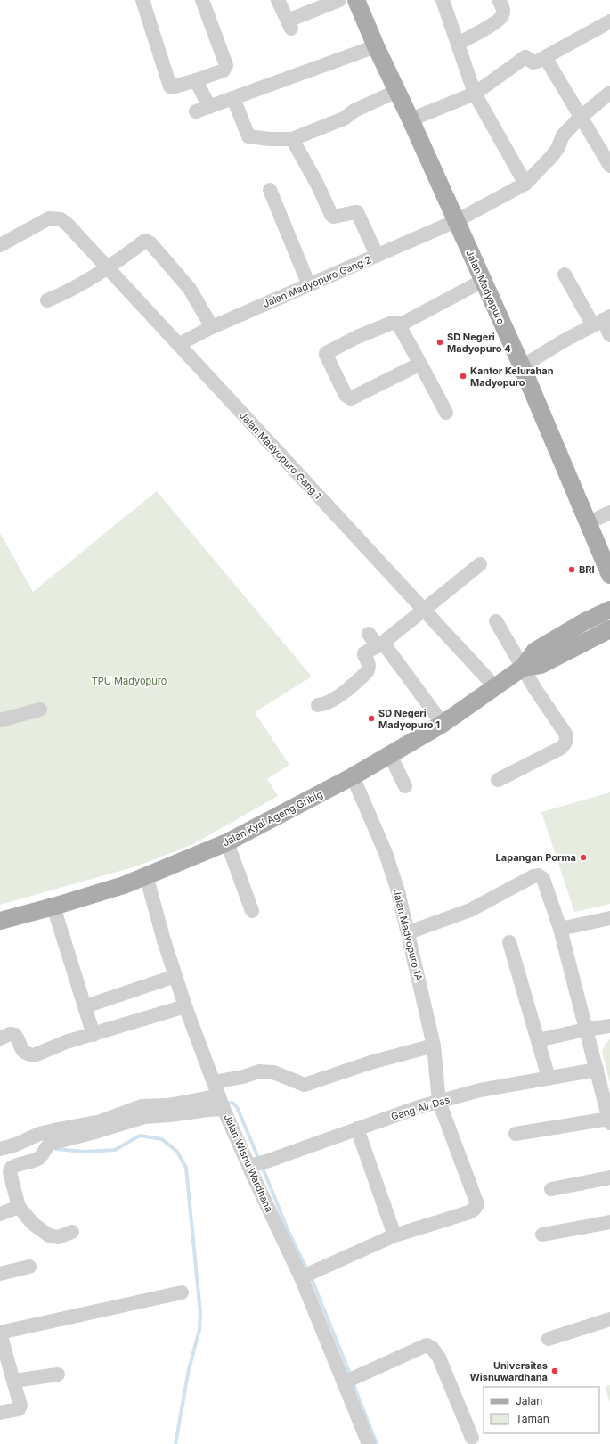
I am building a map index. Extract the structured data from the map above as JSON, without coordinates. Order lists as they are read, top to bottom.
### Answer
{
  "streets": {
    "main road": ["Jalan Madyapuro", "Jalan Kyai Ageng Gribig"],
    "street": [
      "Jalan Madyopuro Gang 2",
      "Jalan Madyopuro Gang 1",
      "Jalan Madyopuro 1A",
      "Gang Air Das",
      "Jalan Wisnu Wardhana"
    ]
  },
  "crossings": [
    ["Jalan Madyopuro Gang 2", "Jalan Madyapuro"],
    ["Jalan Madyopuro Gang 2", "Jalan Madyopuro Gang 1"],
    ["Jalan Madyopuro Gang 1", "Jalan Kyai Ageng Gribig"],
    ["Jalan Kyai Ageng Gribig", "Jalan Madyopuro 1A"],
    ["Jalan Kyai Ageng Gribig", "Jalan Wisnu Wardhana"],
    ["Jalan Madyopuro 1A", "Gang Air Das"],
    ["Gang Air Das", "Jalan Wisnu Wardhana"]
  ],
  "parks": ["TPU Madyopuro"],
  "places": [
    "SD Negeri Madyopuro 4",
    "Kantor Kelurahan Madyopuro",
    "BRI",
    "SD Negeri Madyopuro 1",
    "Lapangan Porma",
    "Universitas Wisnuwardhana"
  ],
  "legend": ["Jalan", "Taman"]
}
